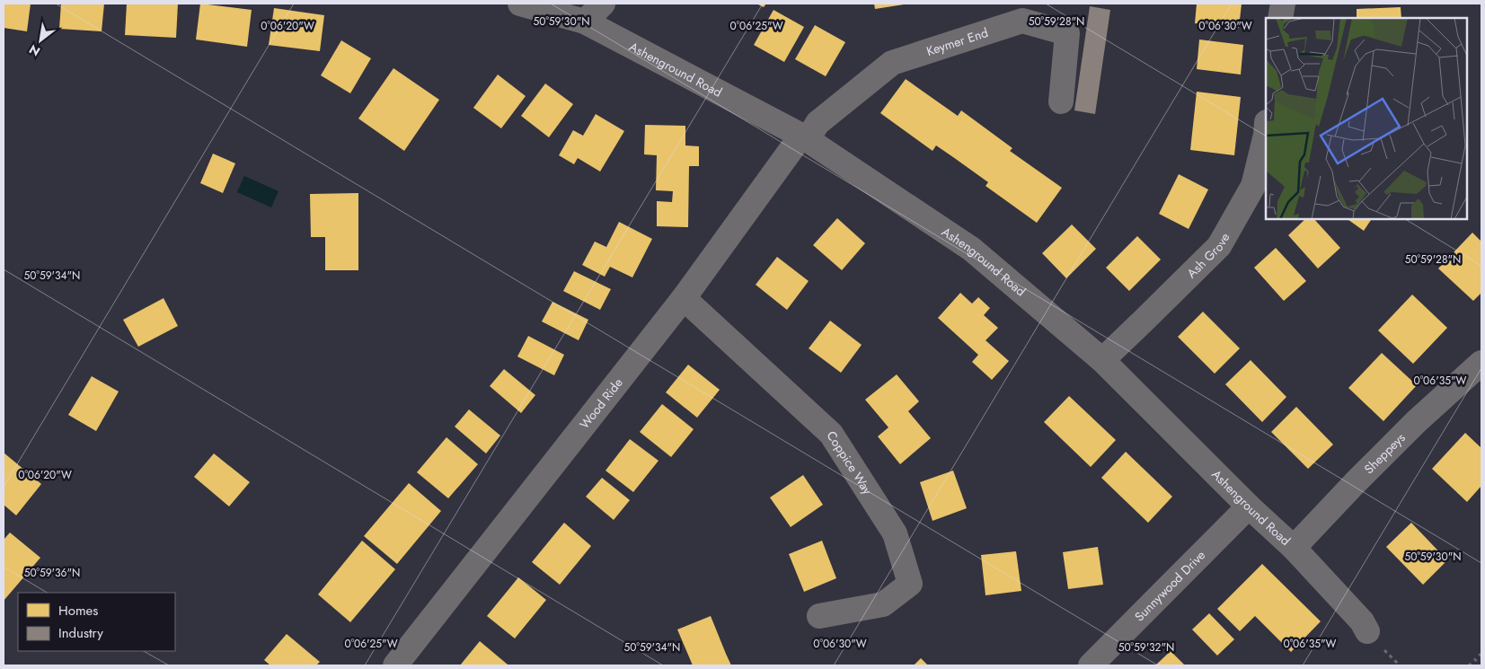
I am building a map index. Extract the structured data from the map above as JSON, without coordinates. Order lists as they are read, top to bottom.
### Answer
{
  "streets": {
    "street": [
      "Keymer End",
      "Ashenground Road",
      "Ash Grove",
      "Wood Ride",
      "Sheppeys",
      "Coppice Way",
      "Sunnywood Drive"
    ]
  },
  "crossings": [
    ["Keymer End", "Ashenground Road"],
    ["Keymer End", "Wood Ride"],
    ["Ashenground Road", "Ash Grove"],
    ["Ashenground Road", "Wood Ride"],
    ["Ashenground Road", "Sheppeys"],
    ["Ashenground Road", "Sunnywood Drive"],
    ["Wood Ride", "Coppice Way"]
  ],
  "legend": ["Homes", "Industry"],
  "north": "bottom left",
  "coordinates": [
    "50°59'30\"N",
    "50°59'28\"N",
    "0°06'30\"W",
    "0°06'20\"W",
    "0°06'25\"W",
    "50°59'34\"N",
    "0°06'35\"W",
    "50°59'36\"N",
    "50°59'32\"N"
  ]
}
